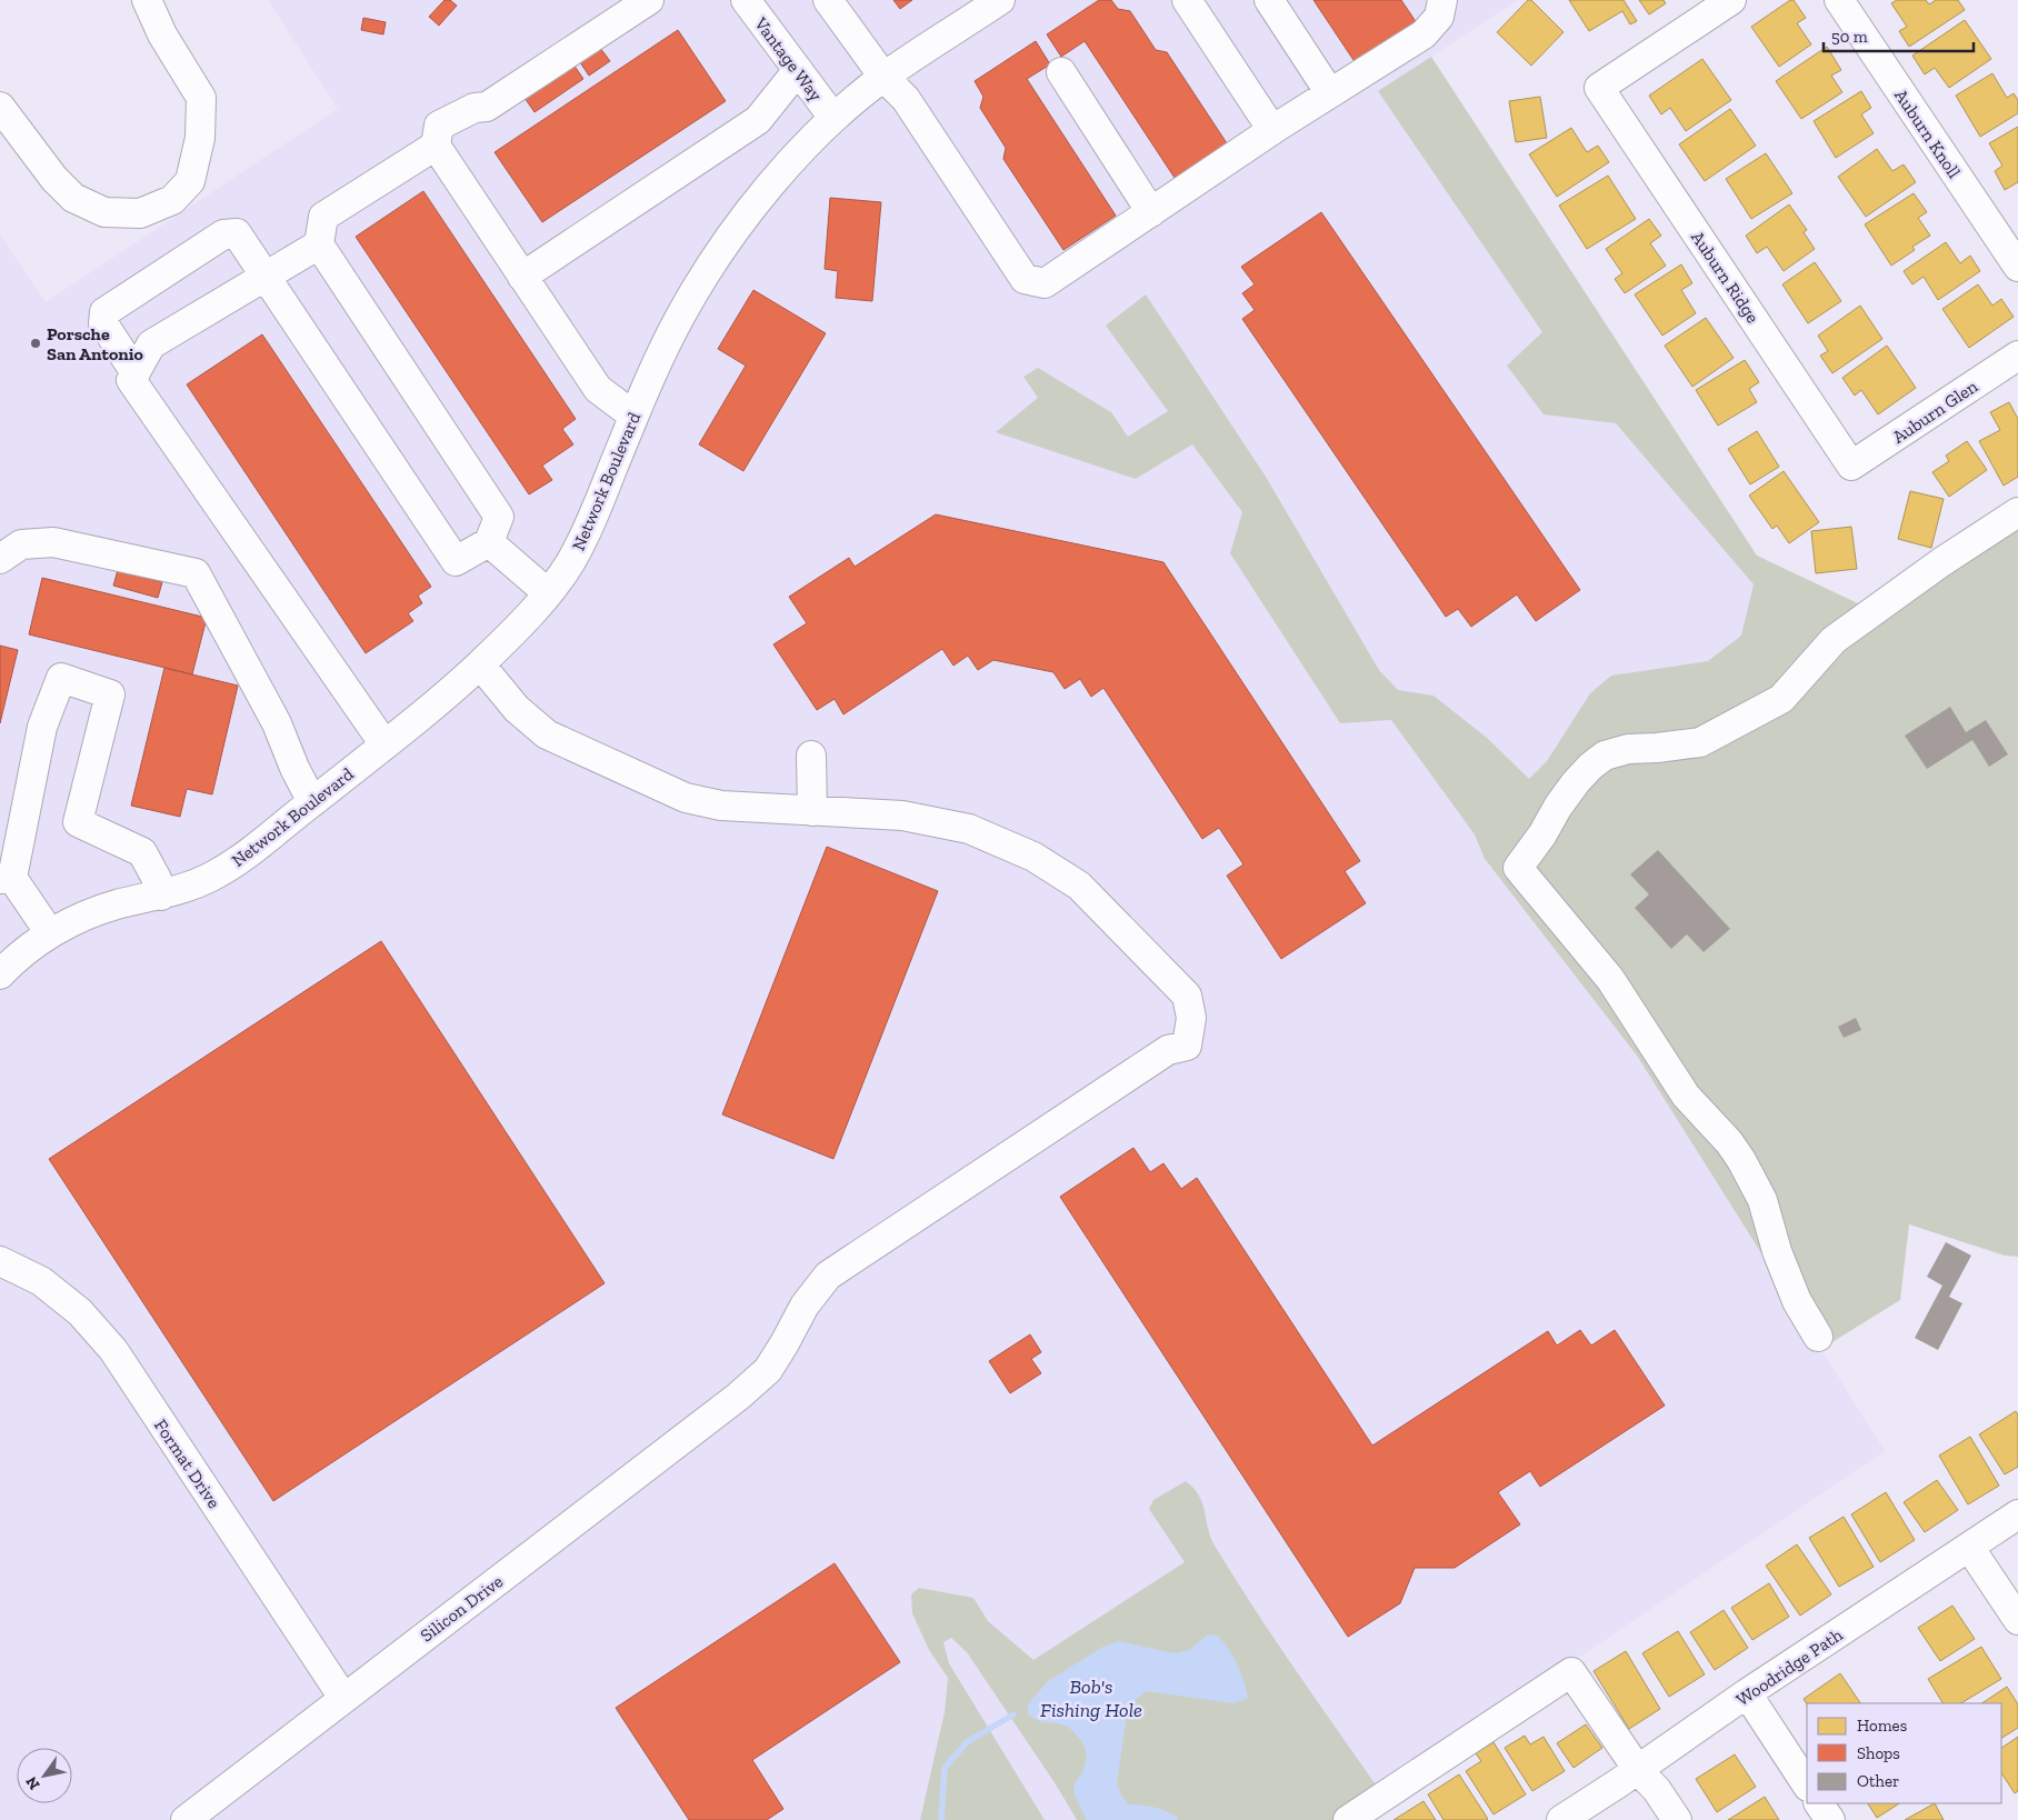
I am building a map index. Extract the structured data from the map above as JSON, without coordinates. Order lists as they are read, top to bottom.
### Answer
{
  "streets": {
    "street": [
      "Vantage Way",
      "Auburn Knoll",
      "Auburn Ridge",
      "Auburn Glen",
      "Network Boulevard",
      "Format Drive",
      "Silicon Drive",
      "Woodridge Path"
    ]
  },
  "crossings": [
    ["Vantage Way", "Network Boulevard"],
    ["Auburn Ridge", "Auburn Glen"],
    ["Format Drive", "Silicon Drive"]
  ],
  "water": ["Bob's Fishing Hole"],
  "places": ["Porsche San Antonio"],
  "legend": ["Homes", "Shops", "Other"],
  "scale_bar": "50 m",
  "north": "bottom left"
}
